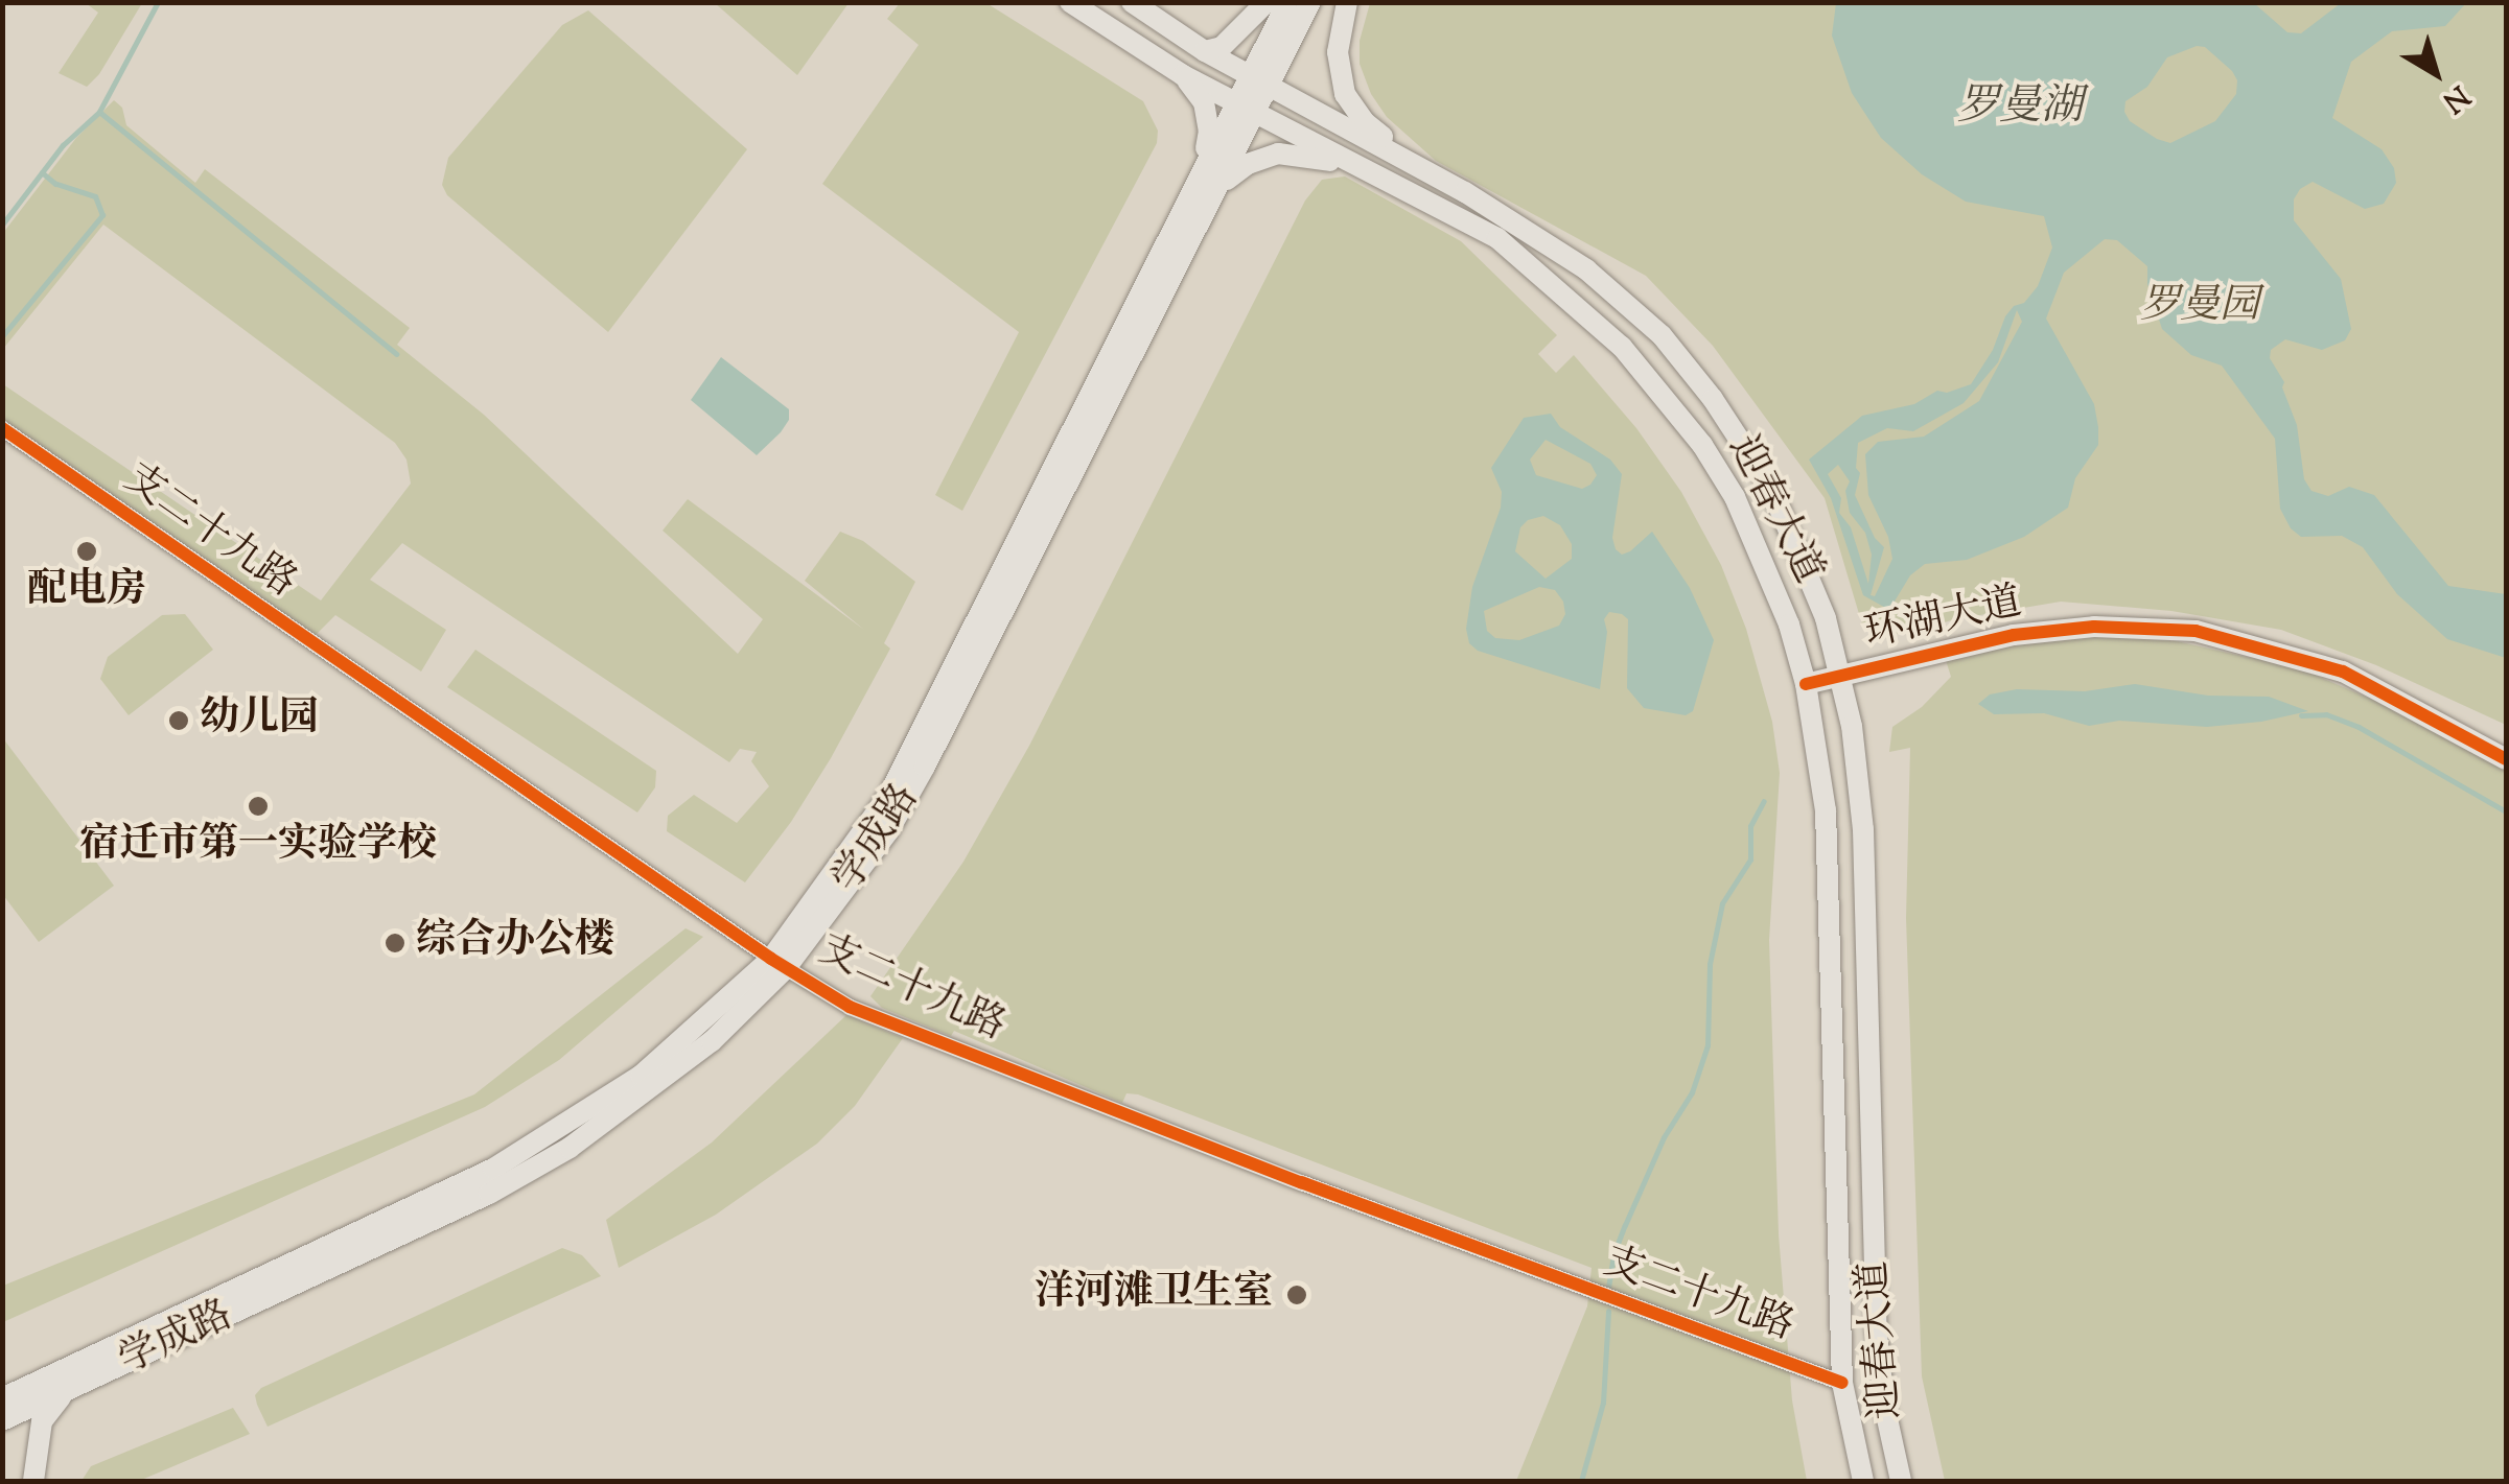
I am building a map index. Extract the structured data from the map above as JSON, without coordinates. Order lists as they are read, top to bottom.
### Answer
{
  "streets": {
    "main road": ["迎春大道", "环湖大道", "学成路"],
    "street": ["支二十九路"]
  },
  "crossings": [
    ["迎春大道", "支二十九路"],
    ["迎春大道", "环湖大道"],
    ["迎春大道", "学成路"],
    ["支二十九路", "学成路"]
  ],
  "water": ["罗曼湖"],
  "parks": ["罗曼园"],
  "places": [
    "配电房",
    "幼儿园",
    "宿迁市第一实验学校",
    "综合办公楼",
    "洋河滩卫生室"
  ],
  "north": "bottom right"
}
